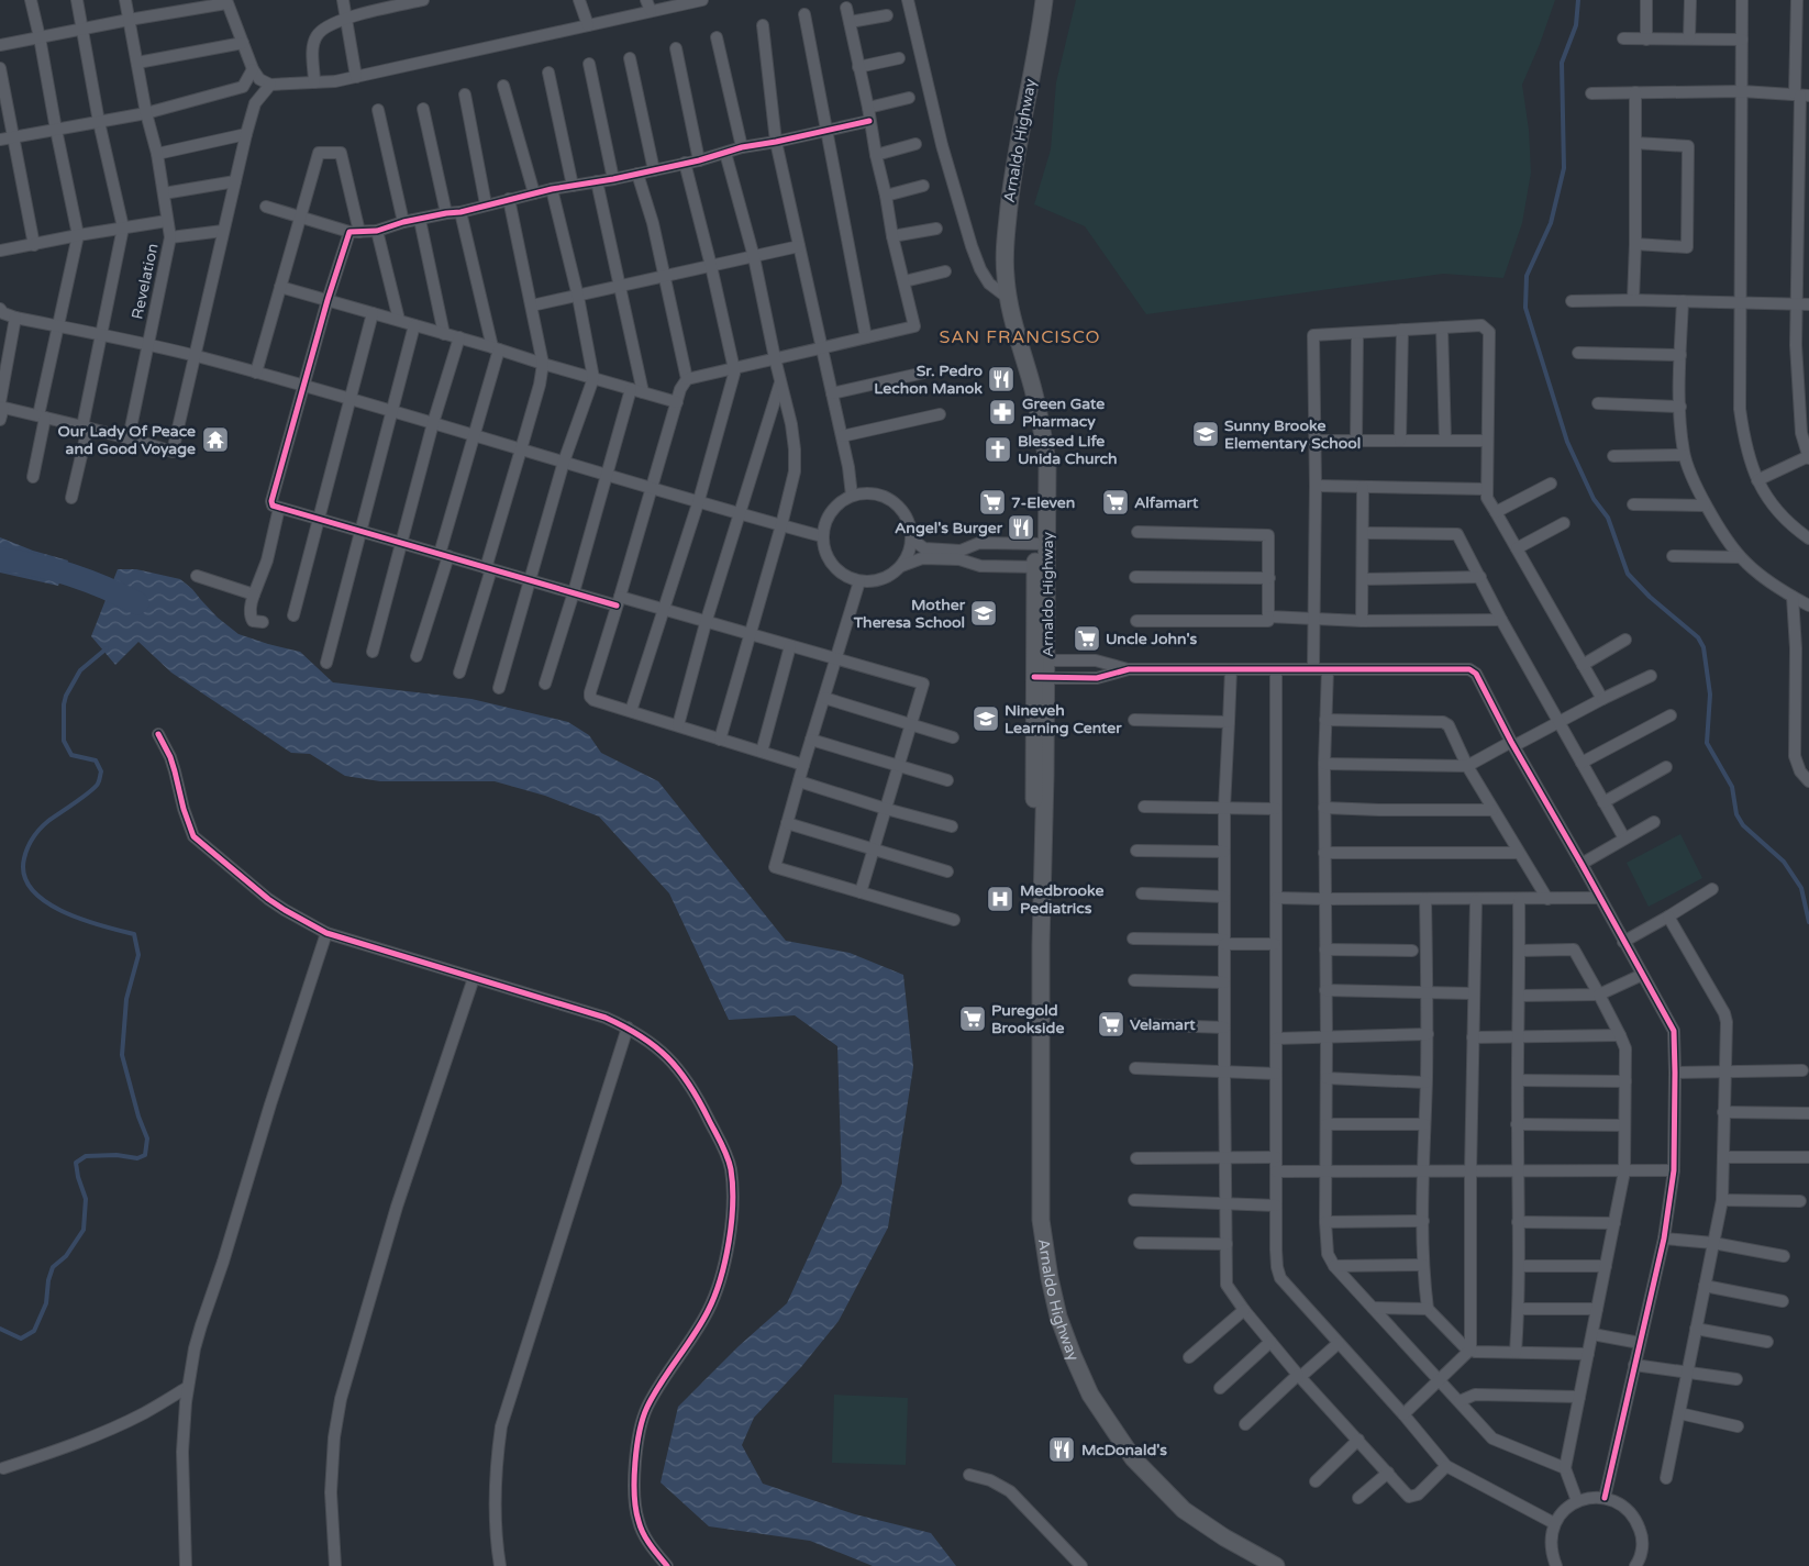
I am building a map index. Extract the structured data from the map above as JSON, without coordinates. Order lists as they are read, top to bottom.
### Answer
{
  "streets": {
    "main road": ["Arnaldo Highway"],
    "street": ["Revelation"]
  },
  "districts": ["SAN FRANCISCO"],
  "places": {
    "restaurant": ["Sr. Pedro Lechon Manok", "Angel's Burger", "McDonald's"],
    "pharmacy": ["Green Gate Pharmacy"],
    "school or university": ["Sunny Brooke Elementary School", "Mother Theresa School", "Nineveh Learning Center"],
    "temple": ["Our Lady Of Peace and Good Voyage"],
    "church": ["Blessed Life Unida Church"],
    "supermarket": [
      "7-Eleven",
      "Alfamart",
      "Uncle John's",
      "Puregold Brookside",
      "Velamart"
    ],
    "hospital": ["Medbrooke Pediatrics"]
  }
}
